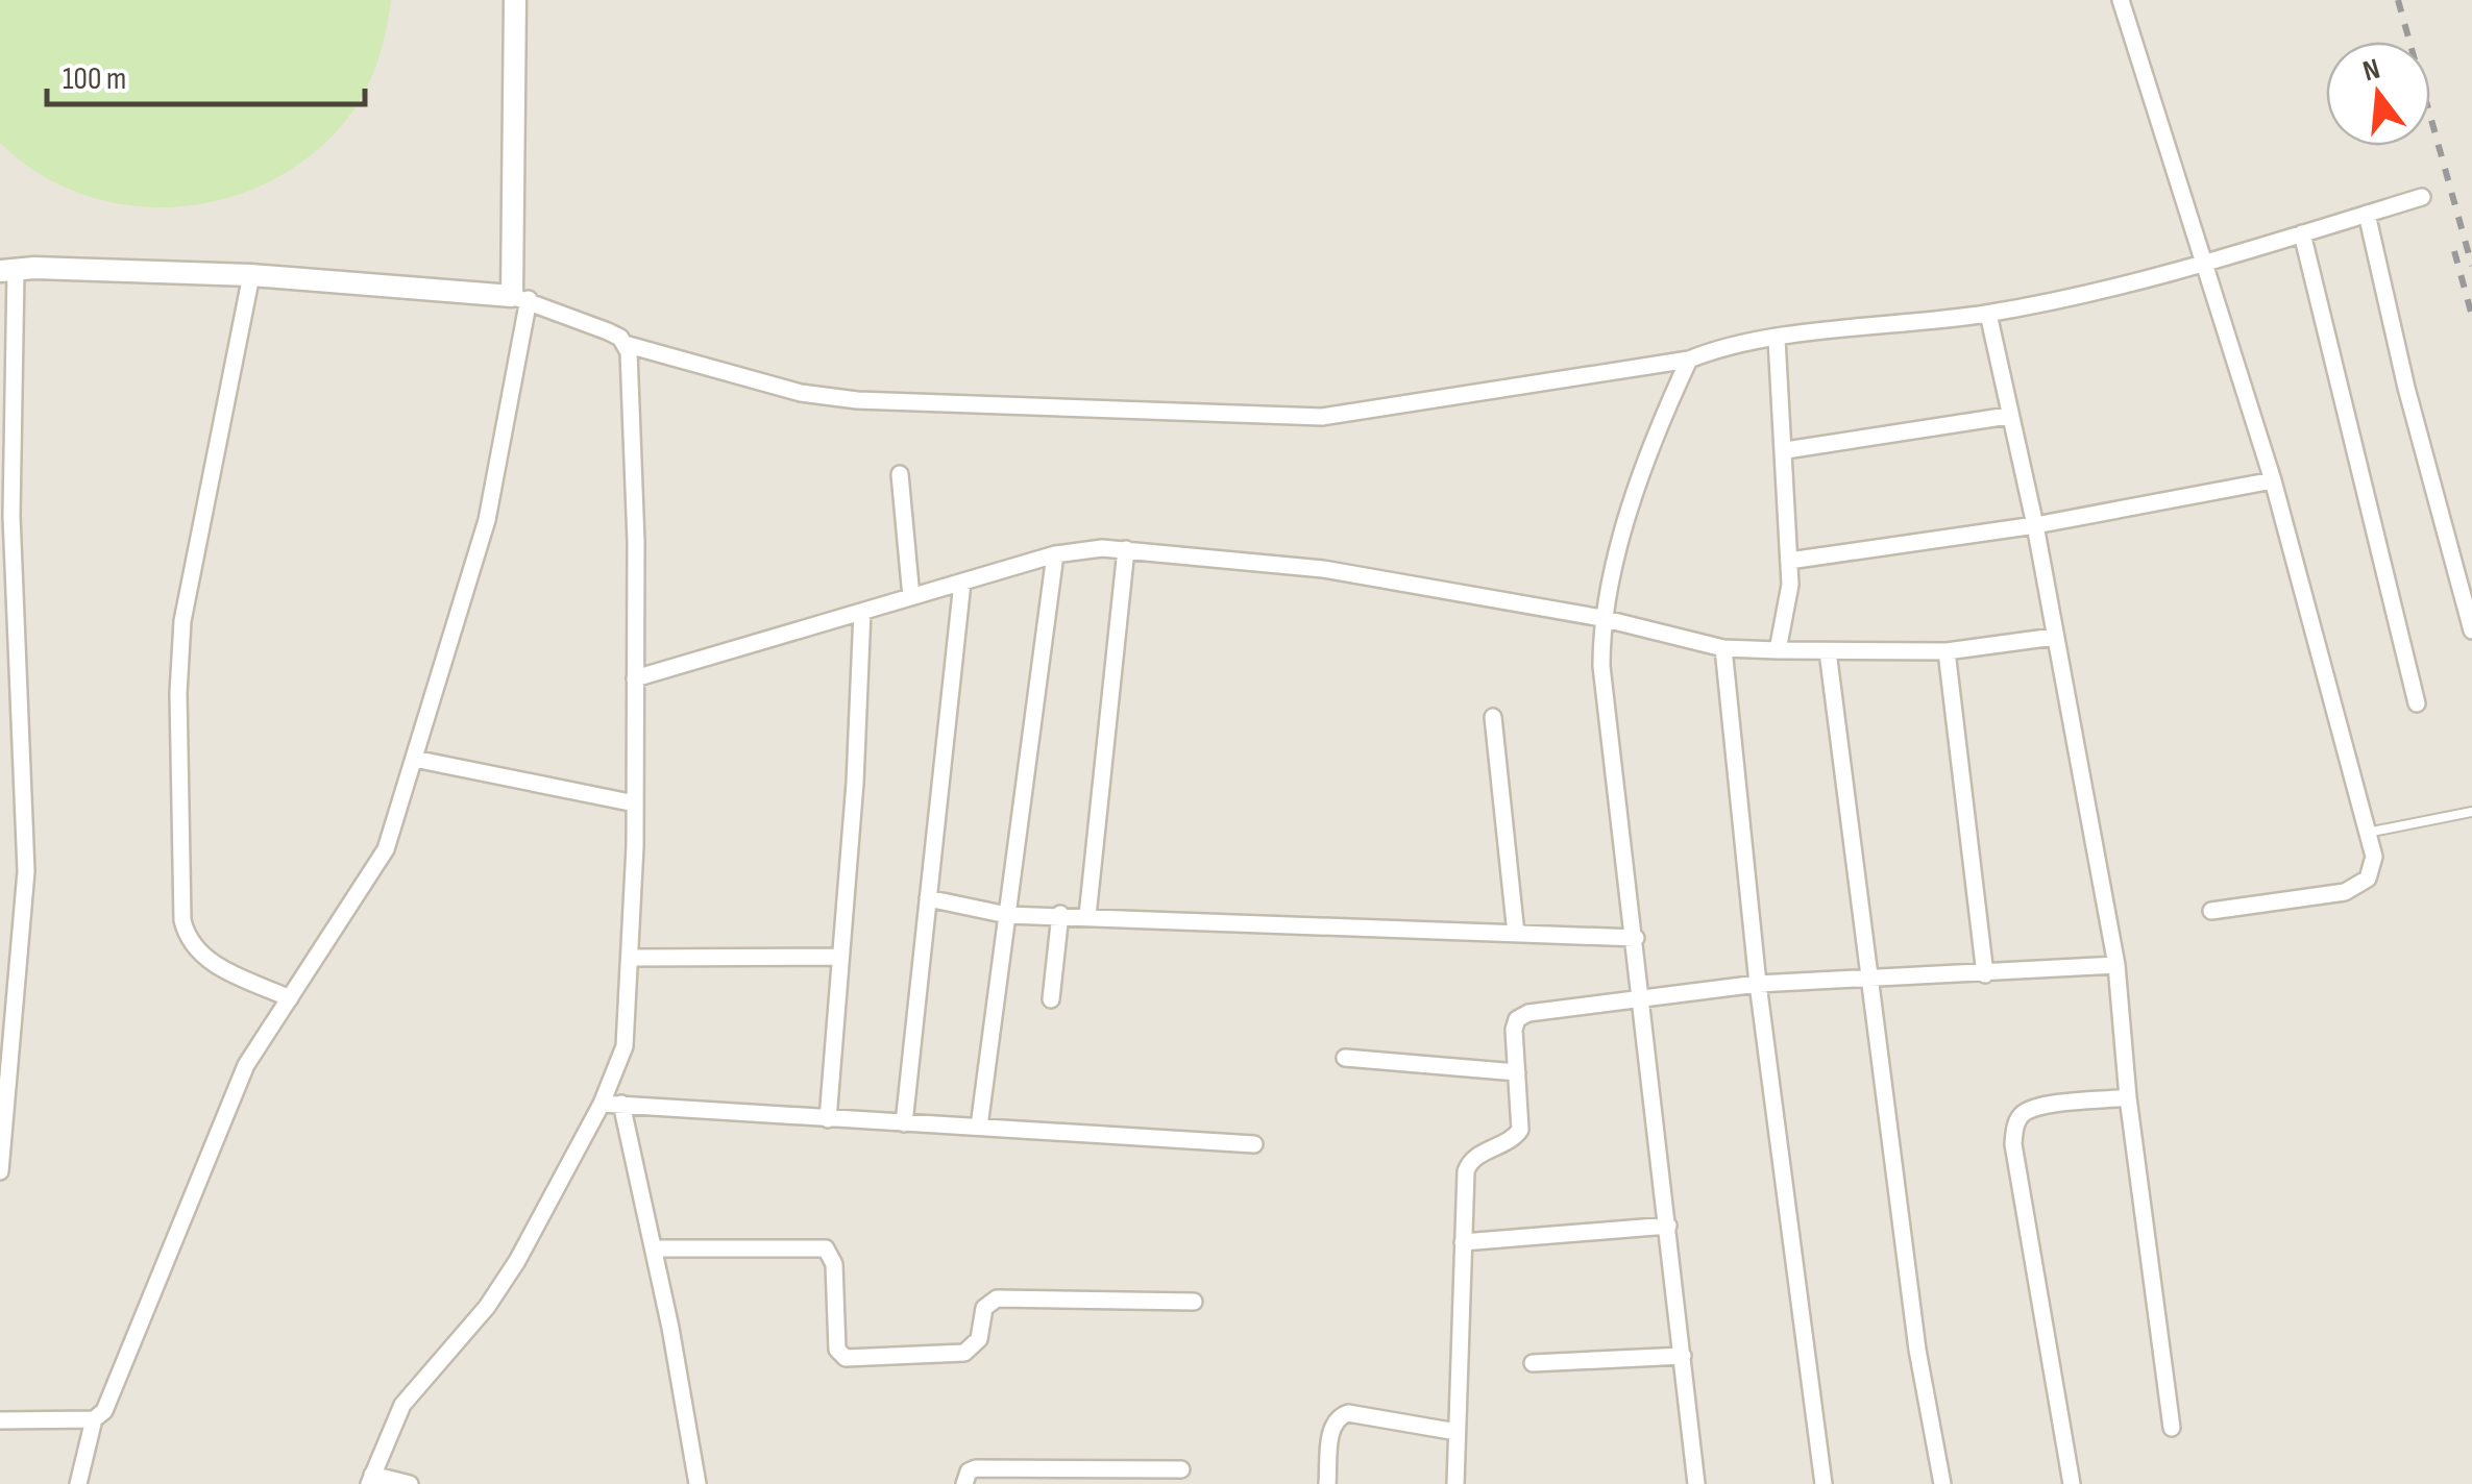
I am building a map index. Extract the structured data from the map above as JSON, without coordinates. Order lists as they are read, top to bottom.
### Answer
{
  "scale_bar": "100 m",
  "north": "top"
}
